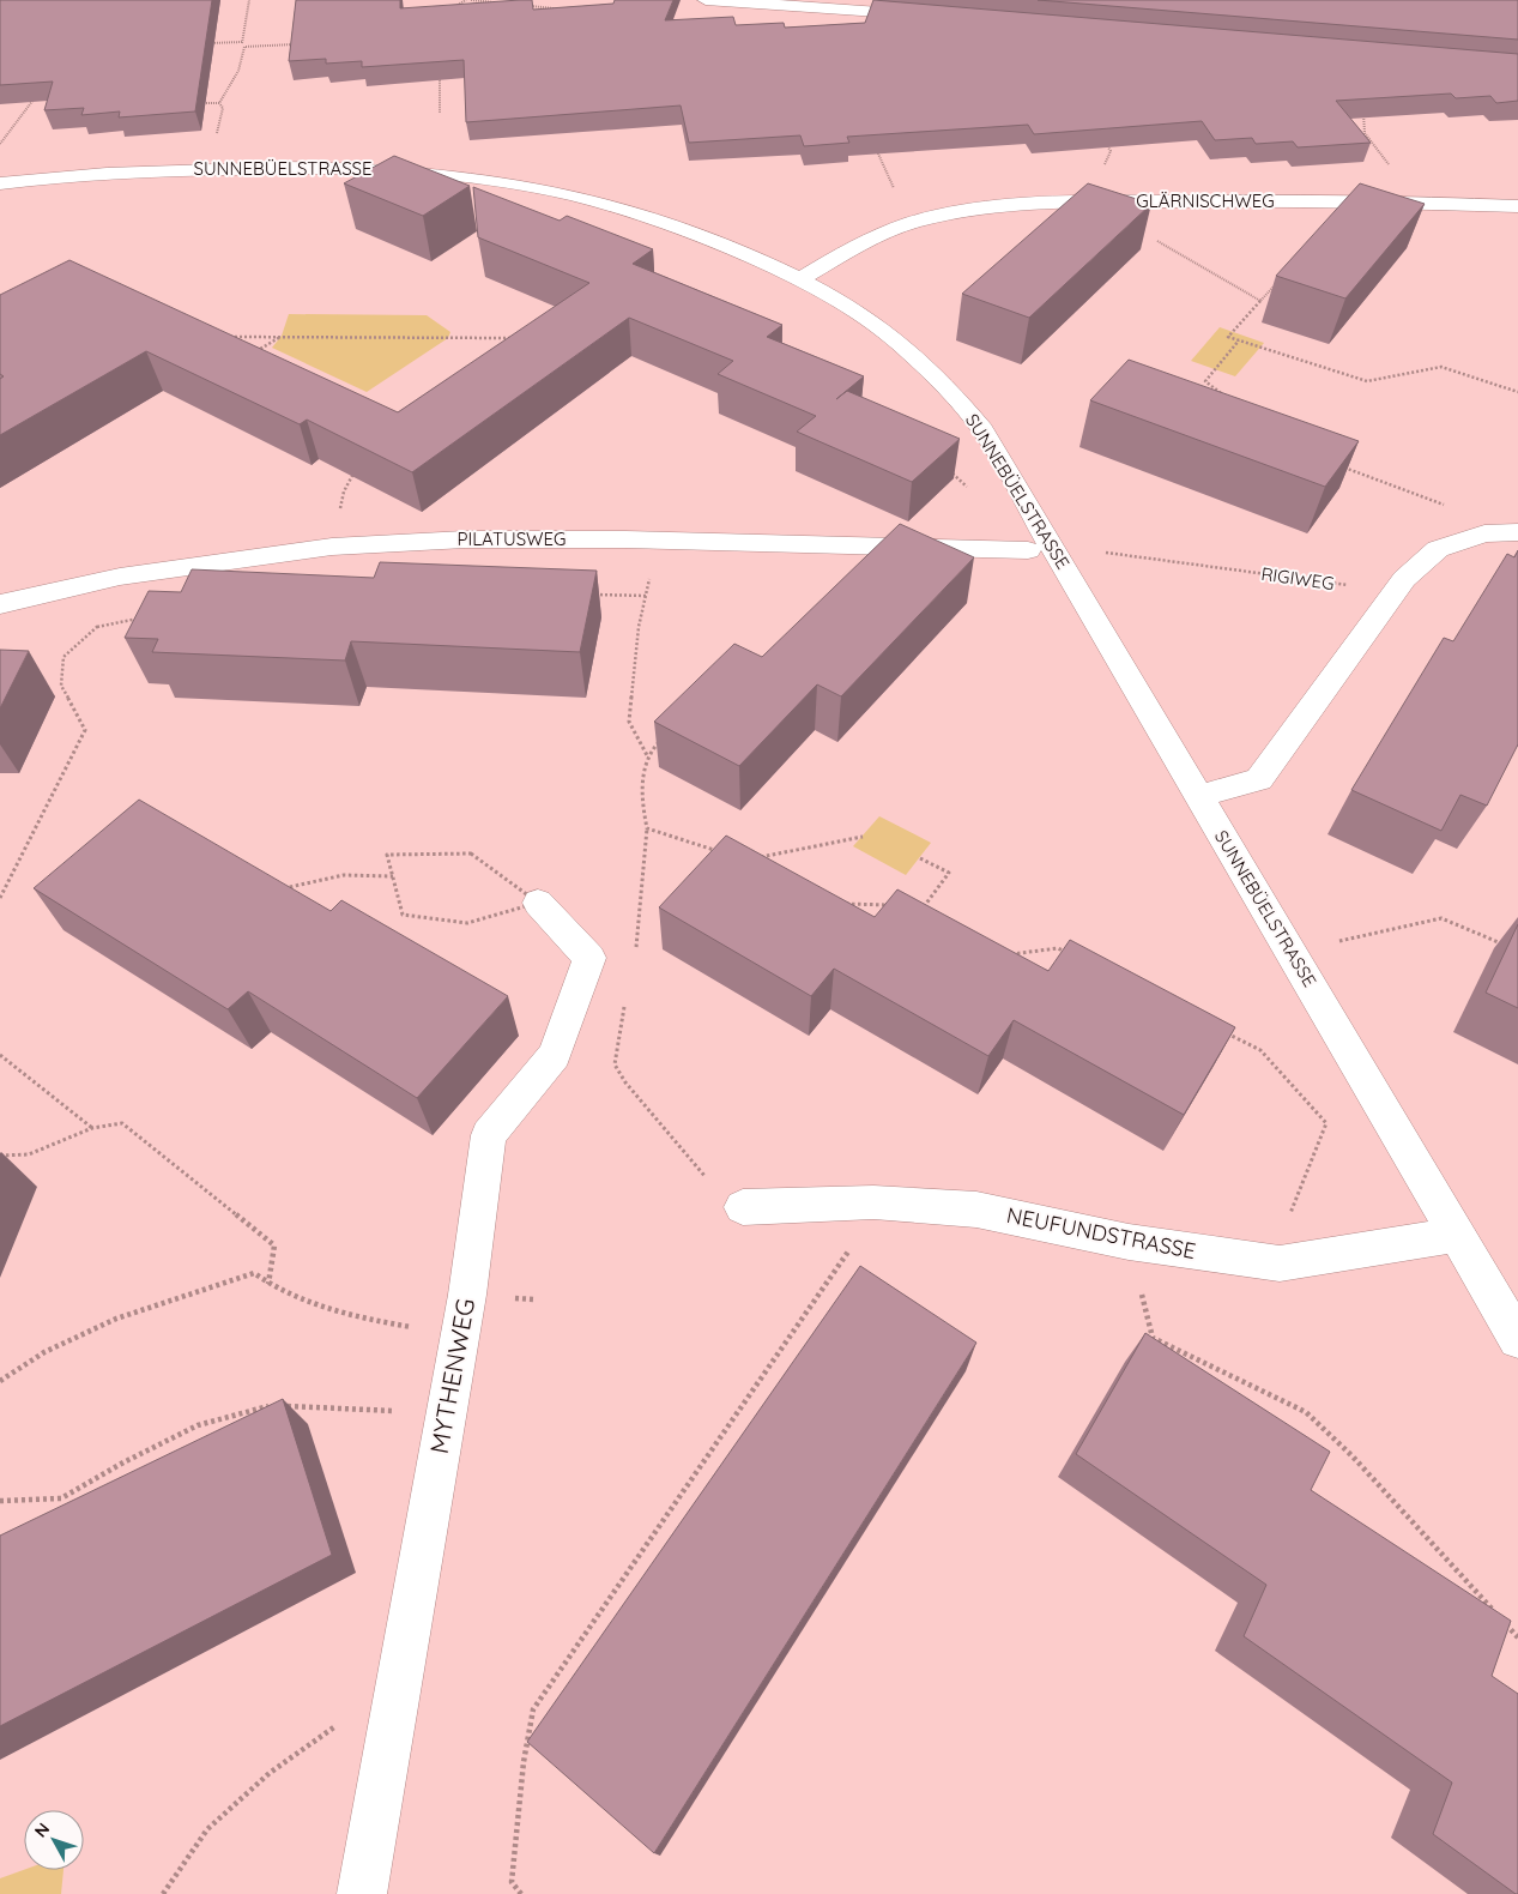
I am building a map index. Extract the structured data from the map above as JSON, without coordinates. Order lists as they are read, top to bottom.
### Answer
{
  "streets": {
    "street": [
      "SUNNEBÜELSTRASSE",
      "GLÄRNISCHWEG",
      "PILATUSWEG",
      "NEUFUNDSTRASSE",
      "MYTHENWEG"
    ],
    "path": ["RIGIWEG"]
  },
  "crossings": [
    ["SUNNEBÜELSTRASSE", "GLÄRNISCHWEG"],
    ["SUNNEBÜELSTRASSE", "NEUFUNDSTRASSE"]
  ],
  "north": "top left"
}
